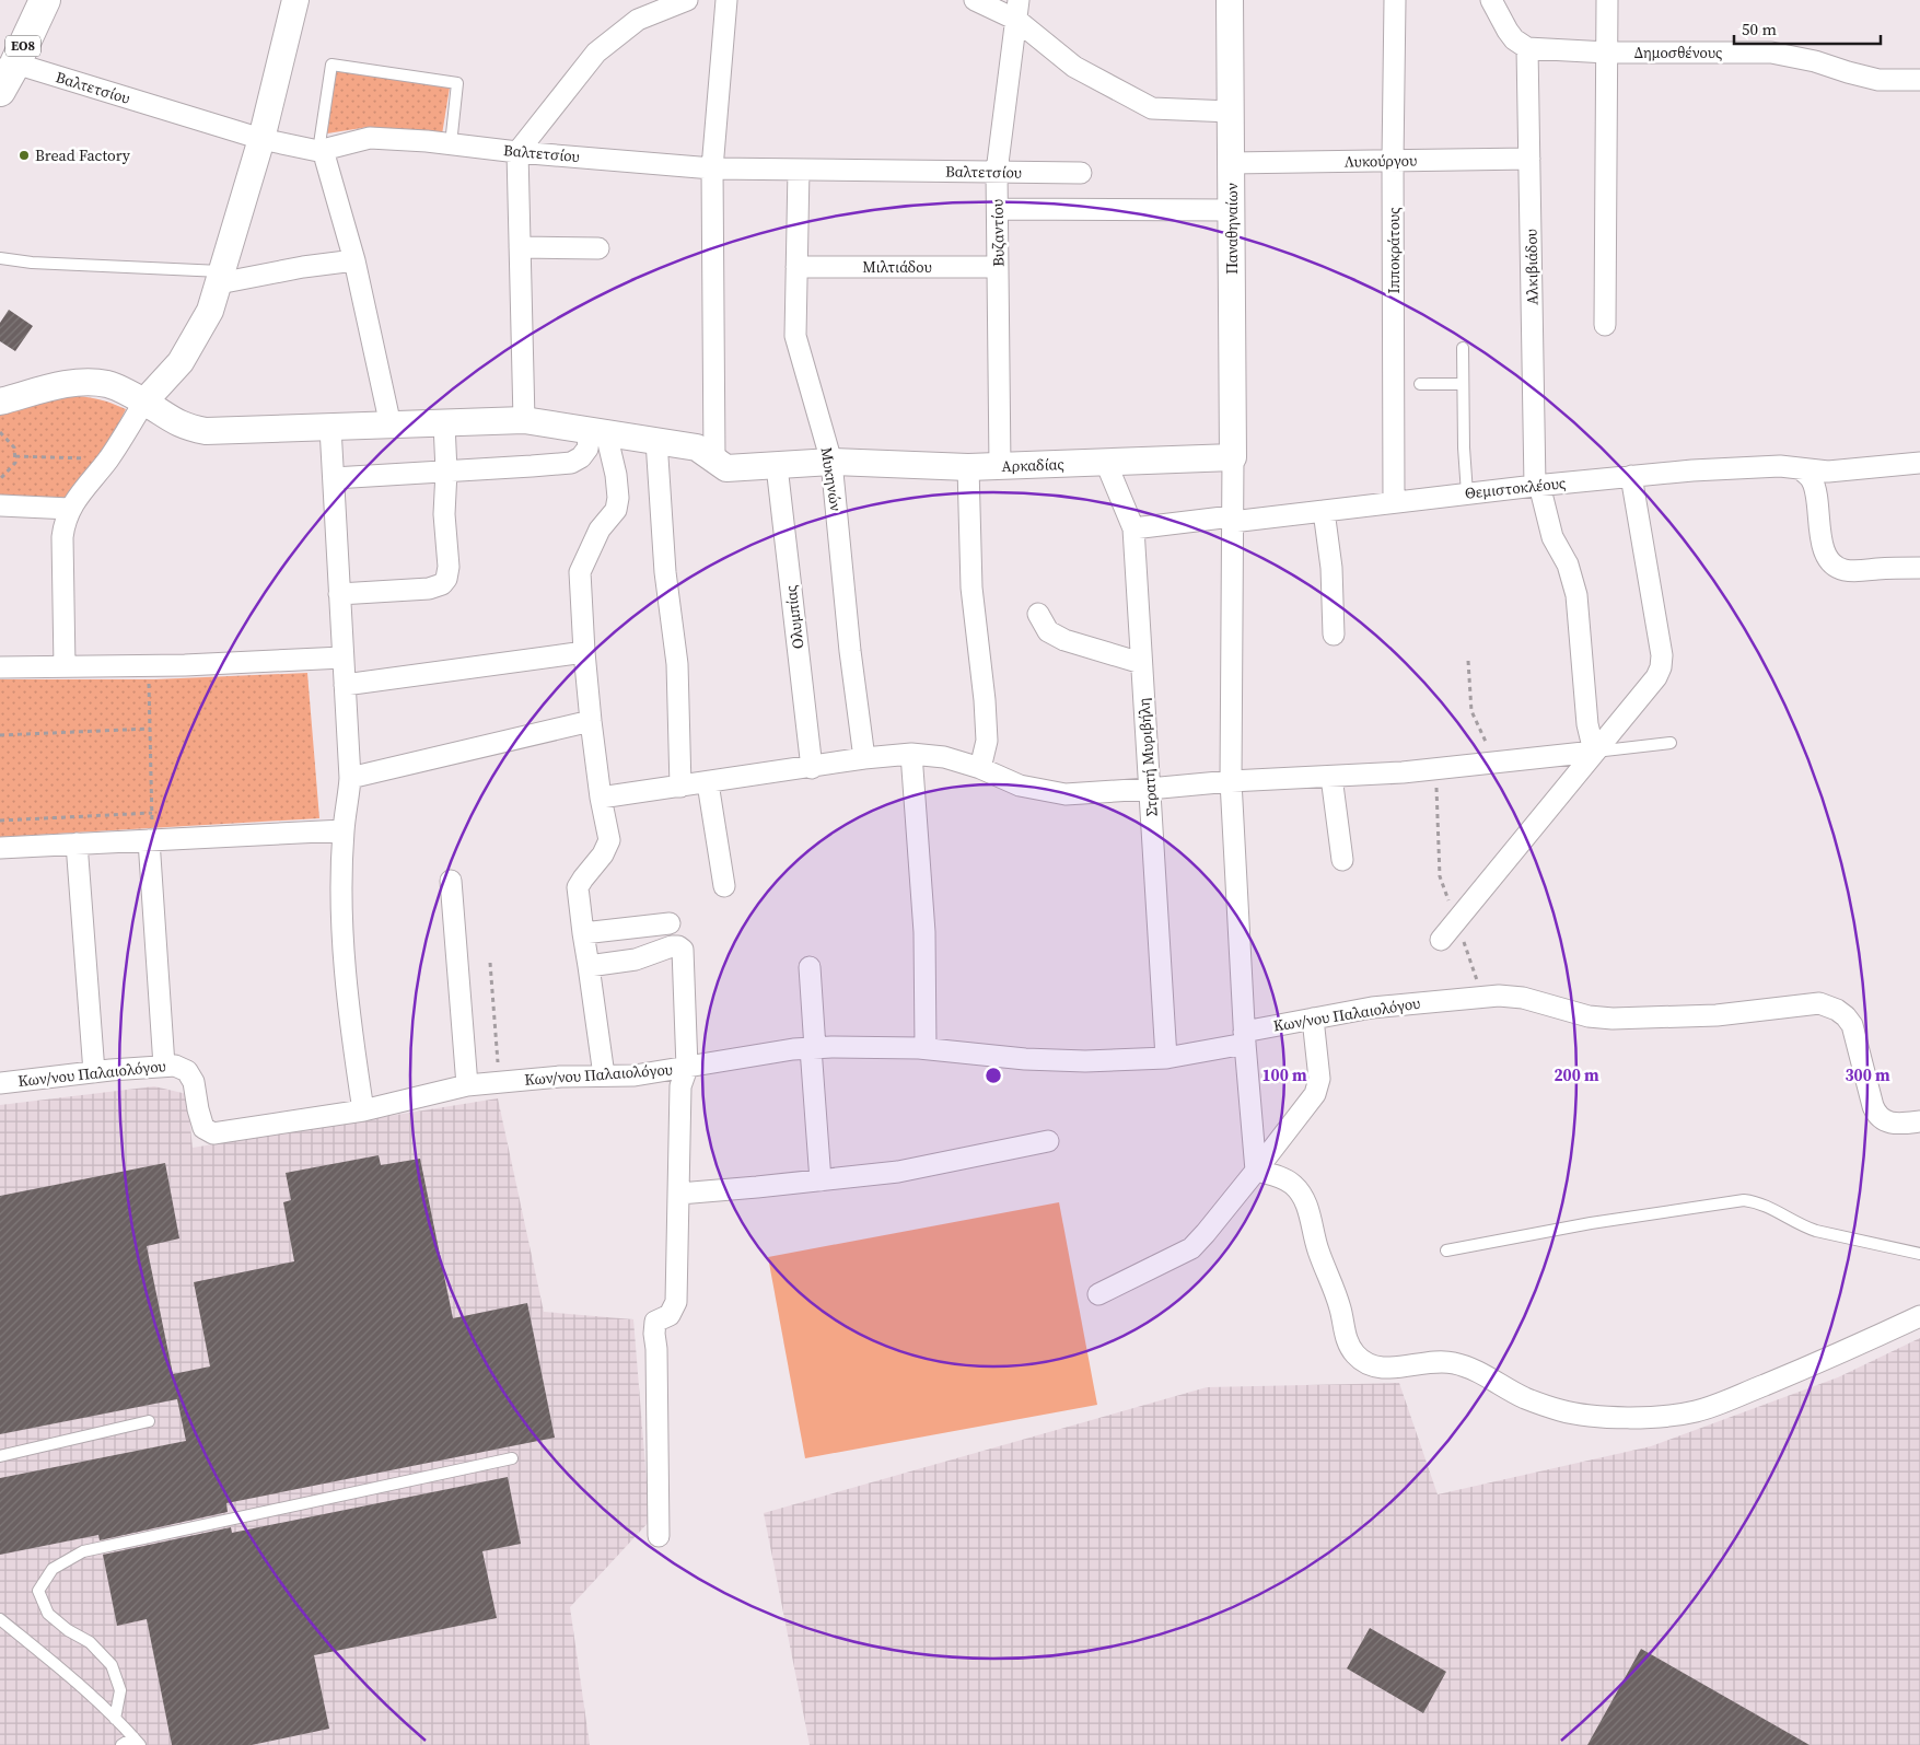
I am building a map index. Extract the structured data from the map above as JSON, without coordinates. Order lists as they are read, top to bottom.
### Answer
{
  "streets": {
    "highway": ["ΕΟ8"],
    "street": [
      "Δημοσθένους",
      "Βαλτετσίου",
      "Λυκούργου",
      "Παναθηναίων",
      "Βυζαντίου",
      "Ιπποκράτους",
      "Μιλτιάδου",
      "Αλκιβιάδου",
      "Αρκαδίας",
      "Μυκηνών",
      "Θεμιστοκλέους",
      "Ολυμπίας",
      "Στρατή Μυριβήλη",
      "Κων/νου Παλαιολόγου"
    ]
  },
  "crossings": [
    ["ΕΟ8", "Βαλτετσίου"],
    ["Δημοσθένους", "Αλκιβιάδου"],
    ["Βαλτετσίου", "Βυζαντίου"],
    ["Βαλτετσίου", "Μυκηνών"],
    ["Λυκούργου", "Παναθηναίων"],
    ["Λυκούργου", "Ιπποκράτους"],
    ["Λυκούργου", "Αλκιβιάδου"],
    ["Παναθηναίων", "Αρκαδίας"],
    ["Βυζαντίου", "Μιλτιάδου"],
    ["Βυζαντίου", "Αρκαδίας"],
    ["Ιπποκράτους", "Θεμιστοκλέους"],
    ["Μιλτιάδου", "Μυκηνών"],
    ["Αλκιβιάδου", "Θεμιστοκλέους"],
    ["Αρκαδίας", "Μυκηνών"],
    ["Αρκαδίας", "Ολυμπίας"],
    ["Αρκαδίας", "Στρατή Μυριβήλη"],
    ["Θεμιστοκλέους", "Στρατή Μυριβήλη"],
    ["Στρατή Μυριβήλη", "Κων/νου Παλαιολόγου"]
  ],
  "places": ["Bread Factory"],
  "scale_bar": "50 m",
  "rings": ["100 m", "200 m", "300 m"]
}
